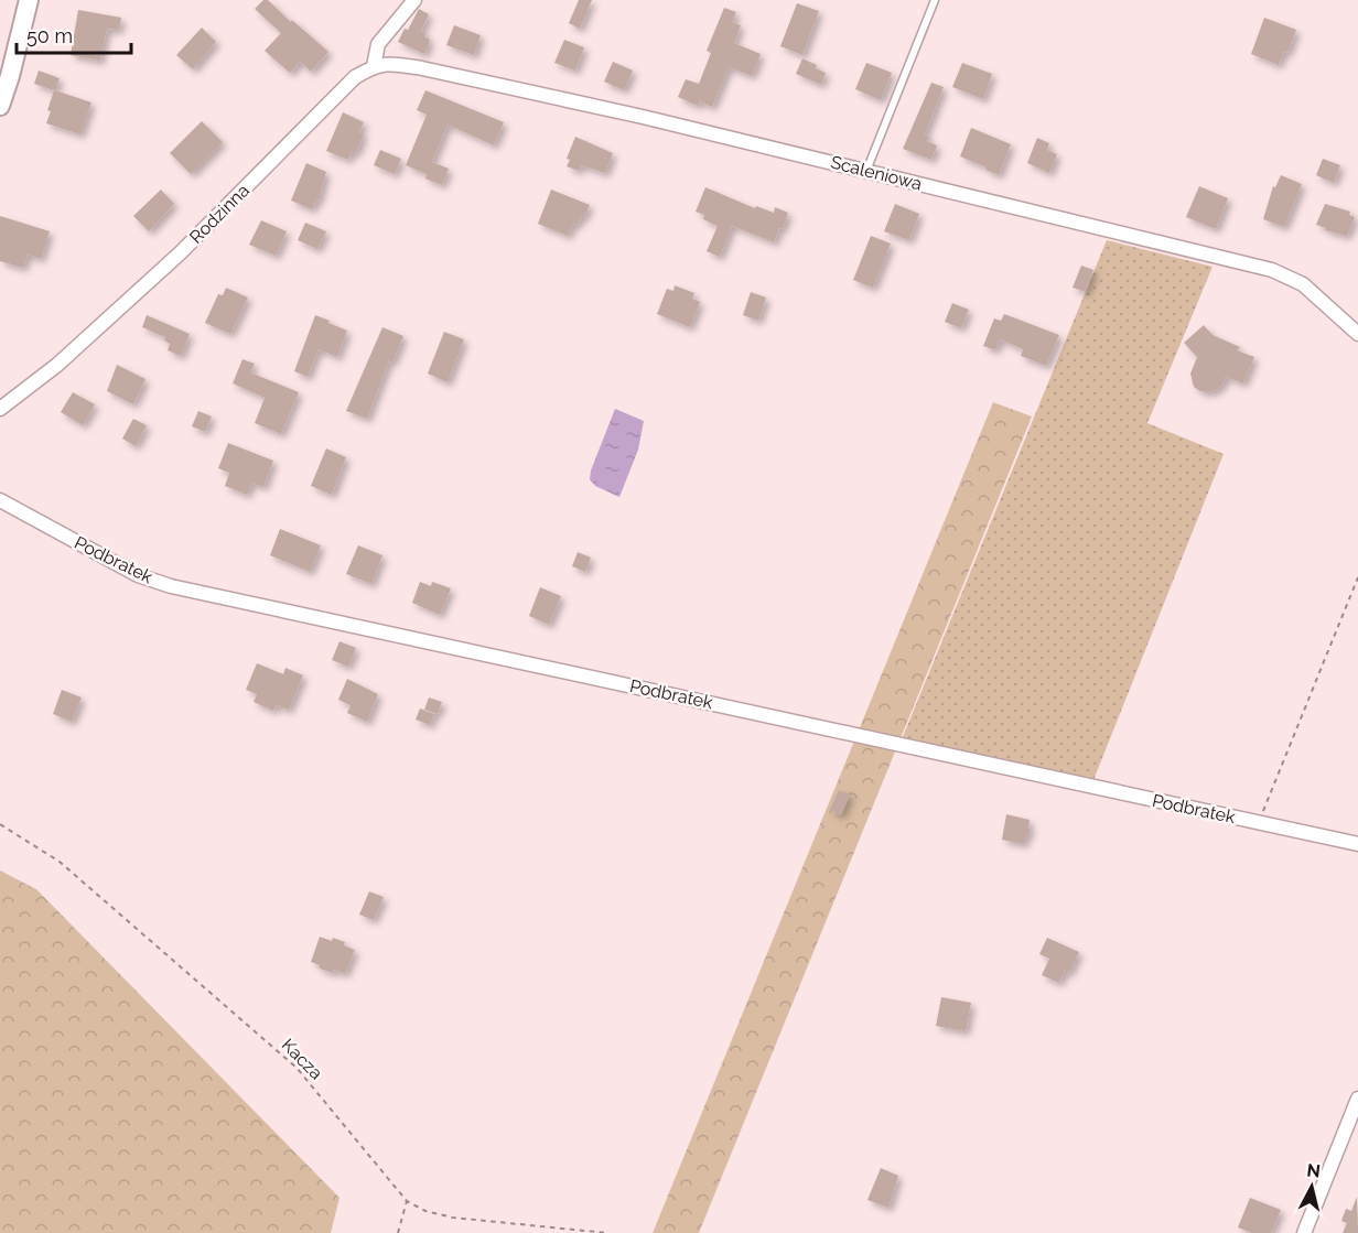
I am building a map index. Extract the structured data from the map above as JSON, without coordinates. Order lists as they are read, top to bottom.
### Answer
{
  "streets": {
    "street": ["Scaleniowa", "Rodzinna", "Podbratek"],
    "path": ["Kacza"]
  },
  "crossings": [
    ["Scaleniowa", "Rodzinna"]
  ],
  "scale_bar": "50 m",
  "north": "top"
}
